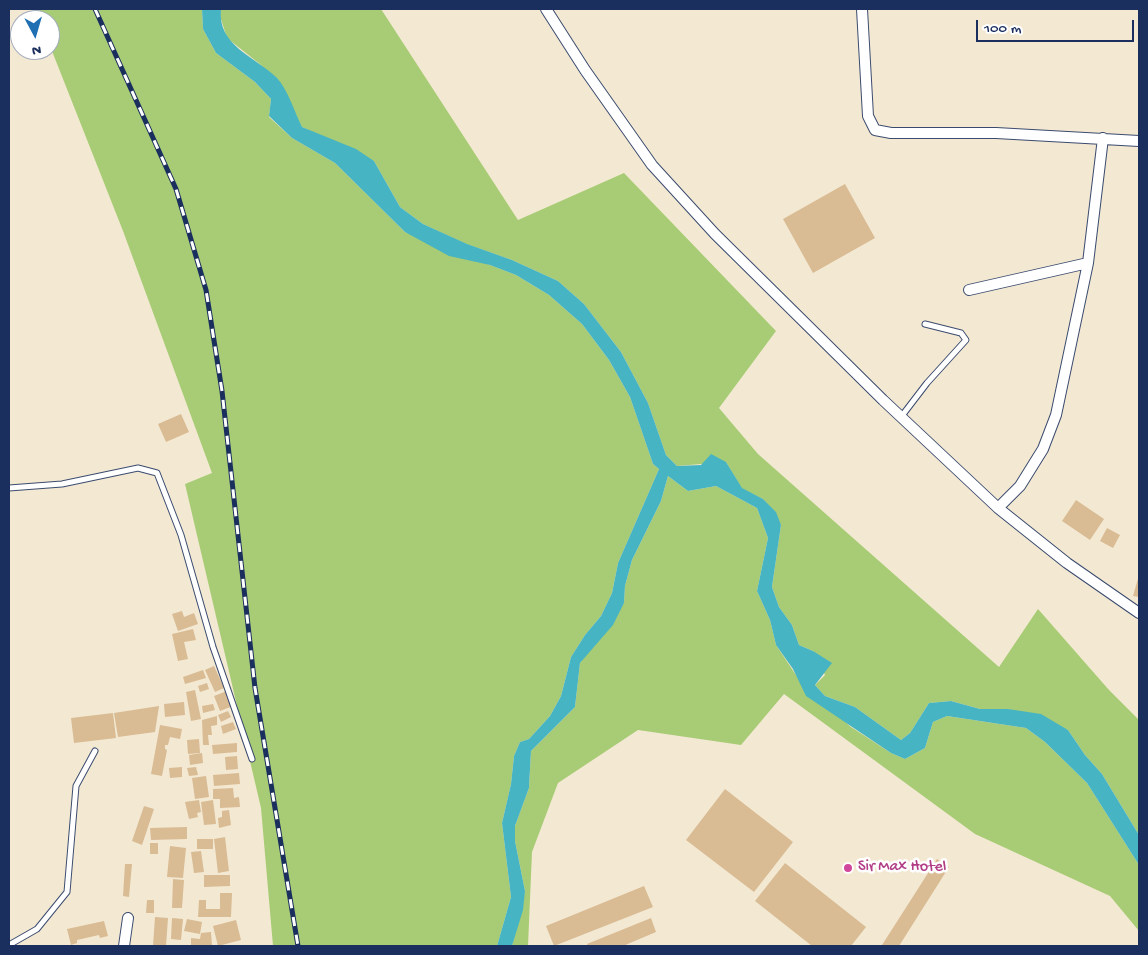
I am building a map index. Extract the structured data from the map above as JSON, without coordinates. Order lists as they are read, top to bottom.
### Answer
{
  "places": ["Sir Max Hotel"],
  "scale_bar": "100 m",
  "north": "bottom"
}
